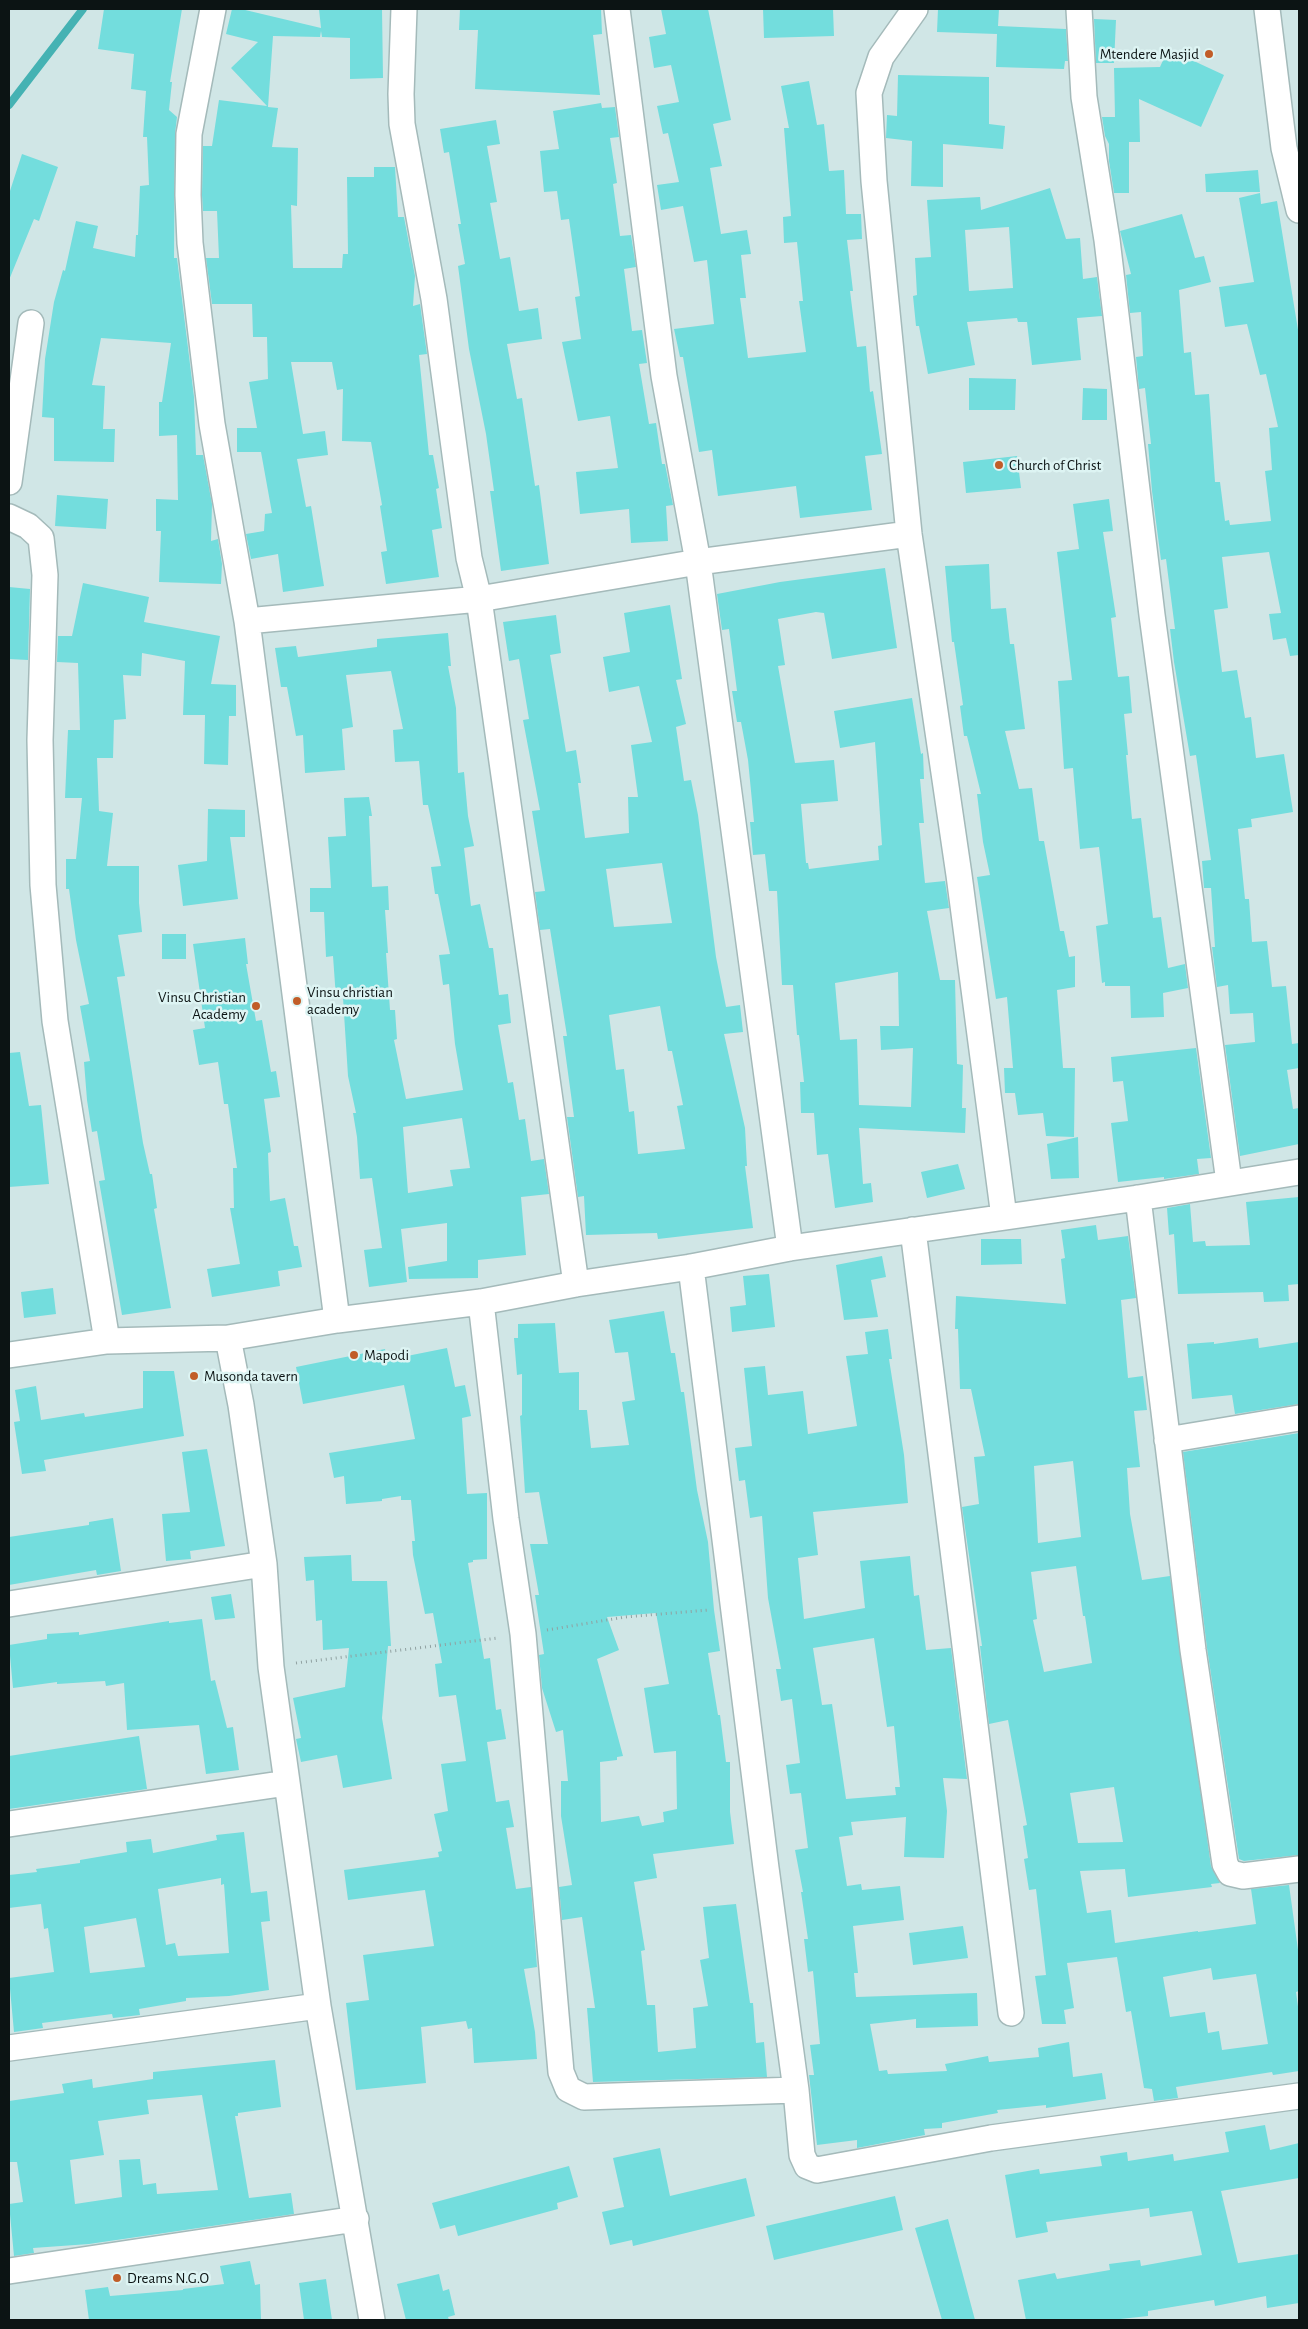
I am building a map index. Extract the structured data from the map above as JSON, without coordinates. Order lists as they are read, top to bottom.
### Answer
{
  "places": [
    "Mtendere Masjid",
    "Church of Christ",
    "Vinsu christian academy",
    "Vinsu Christian Academy",
    "Mapodi",
    "Musonda tavern",
    "Dreams N.G.O"
  ]
}
